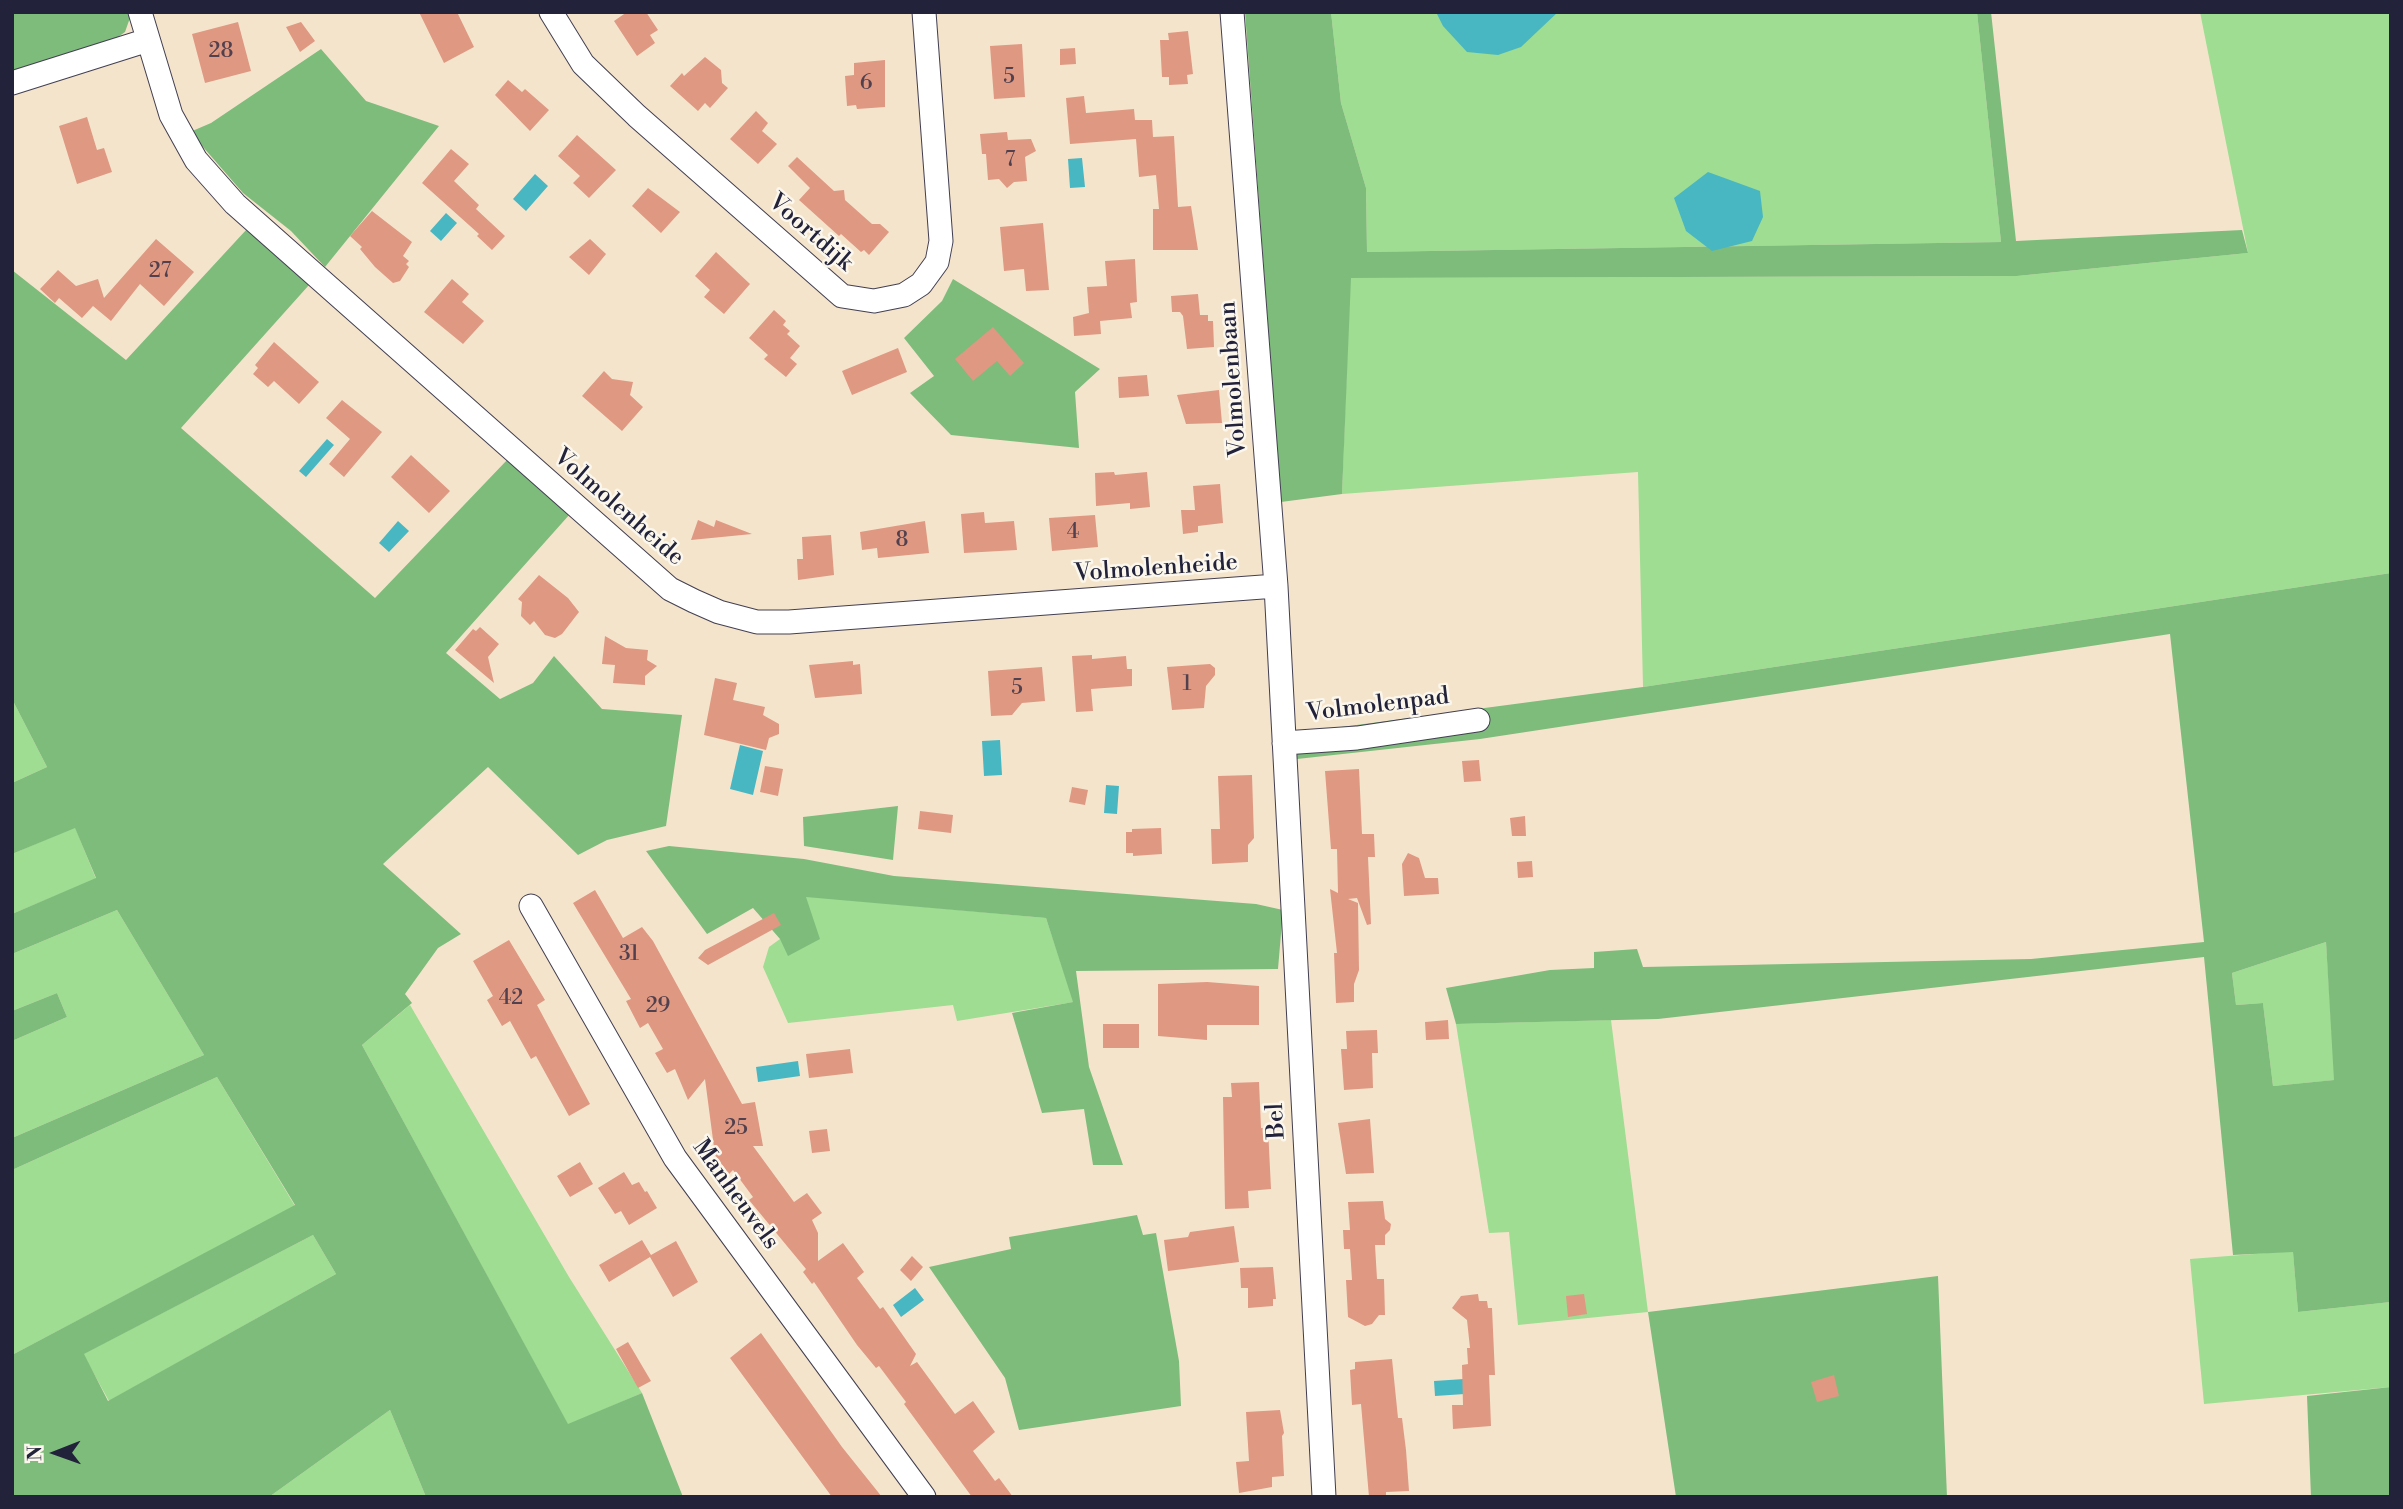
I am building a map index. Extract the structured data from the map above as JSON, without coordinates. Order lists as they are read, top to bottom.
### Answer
{
  "streets": {
    "street": [
      "Voortdijk",
      "Volmolenbaan",
      "Volmolenheide",
      "Volmolenpad",
      "Bel",
      "Manheuvels"
    ]
  },
  "crossings": [
    ["Volmolenbaan", "Volmolenheide"],
    ["Volmolenbaan", "Volmolenpad"],
    ["Volmolenbaan", "Bel"],
    ["Volmolenpad", "Bel"]
  ],
  "house_numbers": [
    "28",
    "5",
    "6",
    "7",
    "27",
    "4",
    "8",
    "1",
    "5",
    "31",
    "42",
    "29",
    "25"
  ],
  "north": "left"
}
